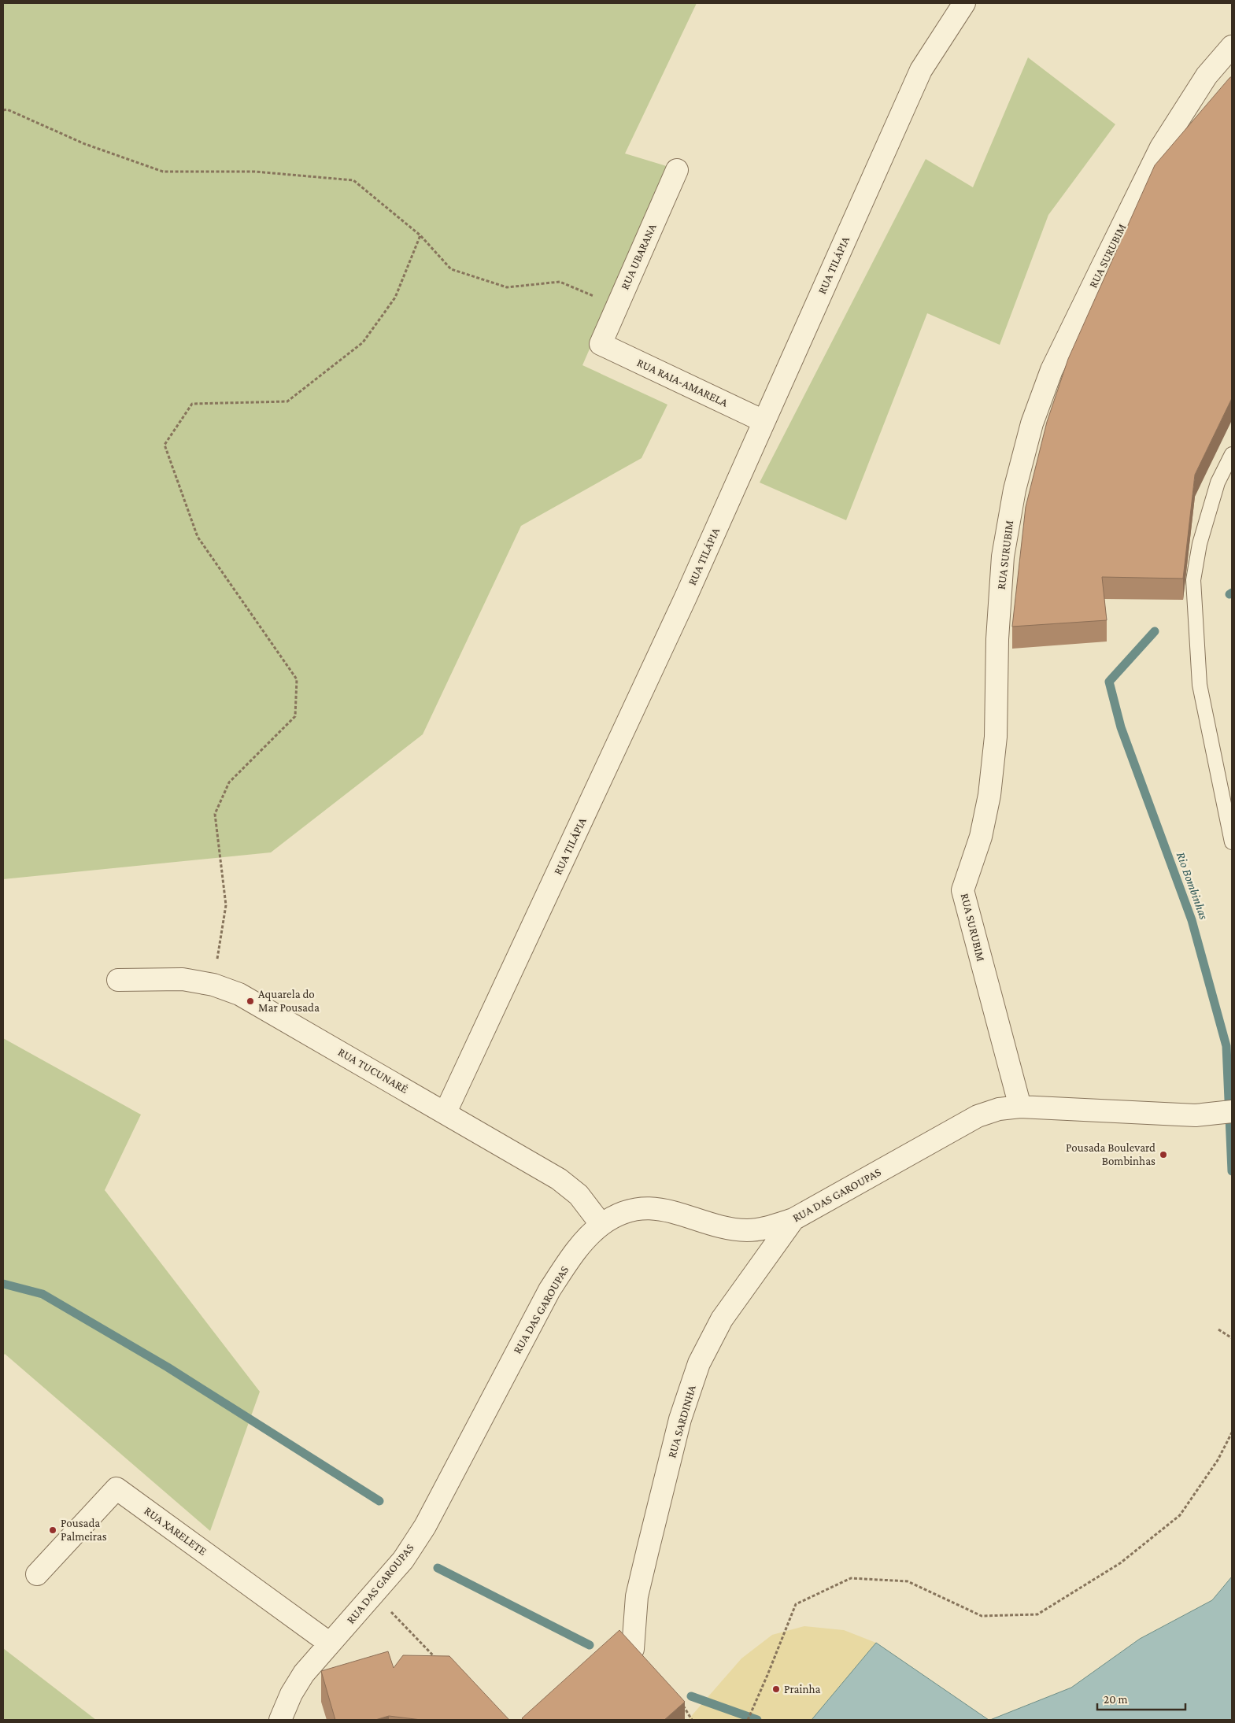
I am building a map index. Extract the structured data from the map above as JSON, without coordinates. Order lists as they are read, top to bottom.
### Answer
{
  "streets": {
    "street": [
      "RUA SURUBIM",
      "RUA UBARANA",
      "RUA TILÁPIA",
      "RUA RAIA-AMARELA",
      "RUA TUCUNARÉ",
      "RUA DAS GAROUPAS",
      "RUA SARDINHA",
      "RUA XARELETE"
    ]
  },
  "crossings": [
    ["RUA SURUBIM", "RUA DAS GAROUPAS"],
    ["RUA UBARANA", "RUA RAIA-AMARELA"],
    ["RUA TILÁPIA", "RUA RAIA-AMARELA"],
    ["RUA TILÁPIA", "RUA TUCUNARÉ"],
    ["RUA TUCUNARÉ", "RUA DAS GAROUPAS"],
    ["RUA DAS GAROUPAS", "RUA SARDINHA"],
    ["RUA DAS GAROUPAS", "RUA XARELETE"]
  ],
  "water": ["Rio Bombinhas"],
  "places": [
    "Aquarela do Mar Pousada",
    "Pousada Boulevard Bombinhas",
    "Pousada Palmeiras",
    "Prainha"
  ],
  "scale_bar": "20 m"
}
